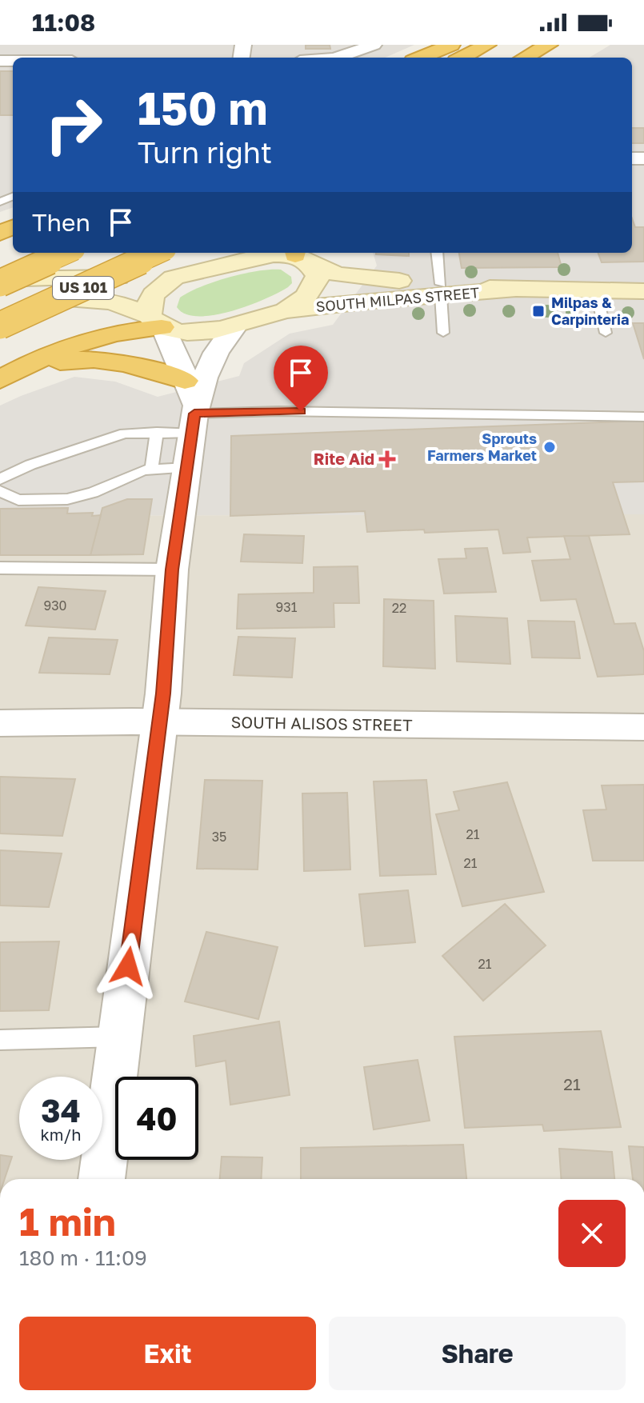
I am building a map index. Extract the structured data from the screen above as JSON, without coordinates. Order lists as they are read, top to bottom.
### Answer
{
  "streets": {
    "highway": ["US 101"],
    "main road": ["SOUTH MILPAS STREET"],
    "street": ["SOUTH ALISOS STREET"]
  },
  "places": {
    "transit": ["Milpas & Carpinteria"],
    "other": ["Sprouts Farmers Market"],
    "health": ["Rite Aid"]
  },
  "house_numbers": [
    "930",
    "931",
    "22",
    "21",
    "35",
    "21",
    "21",
    "21"
  ],
  "page": {
    "status": "11:08",
    "turn": ["150 m", "Turn right"],
    "then": "Then",
    "speed": "34 km/h",
    "limit": "40",
    "heading": ["1 min", "180 m · 11:09"],
    "buttons": ["Exit", "Share"]
  }
}
